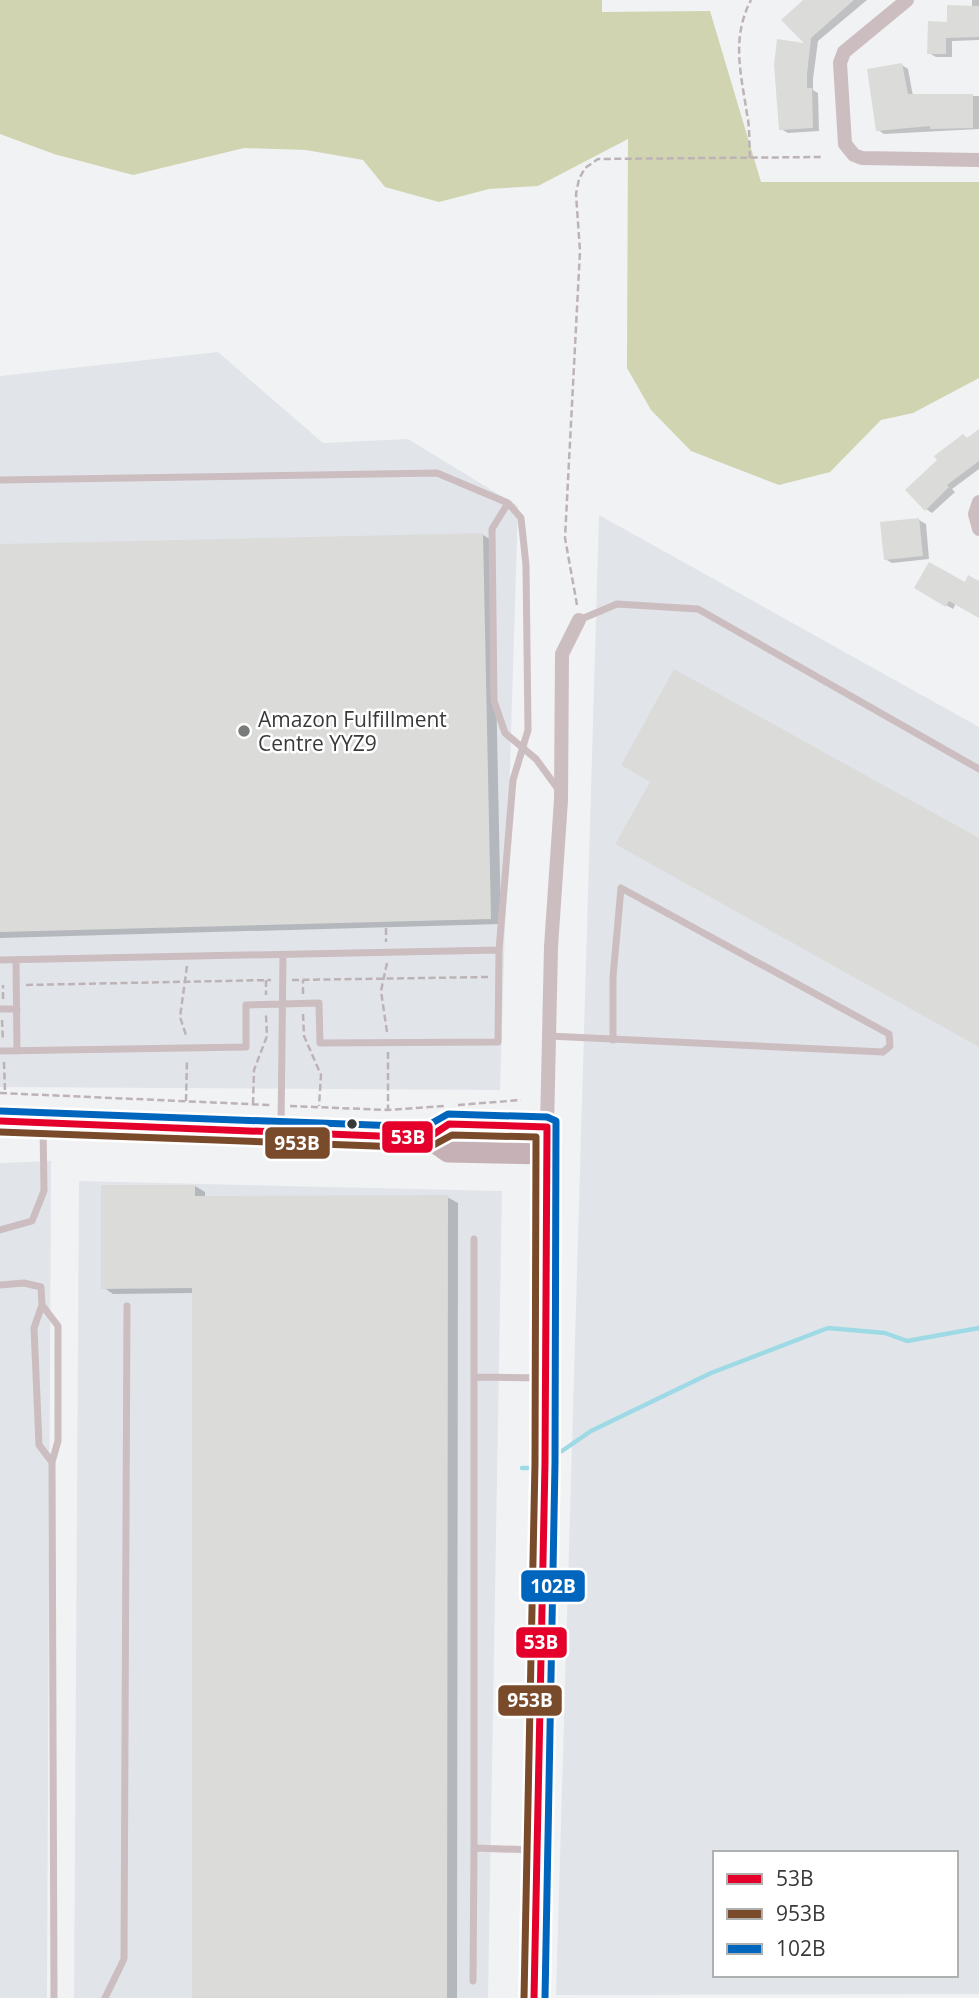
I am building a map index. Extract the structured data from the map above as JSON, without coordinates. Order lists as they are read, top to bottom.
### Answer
{
  "places": ["Amazon Fulfillment Centre YYZ9"],
  "lines": ["transit line 102B", "transit line 53B", "transit line 953B"],
  "legend": ["53B", "953B", "102B"]
}
